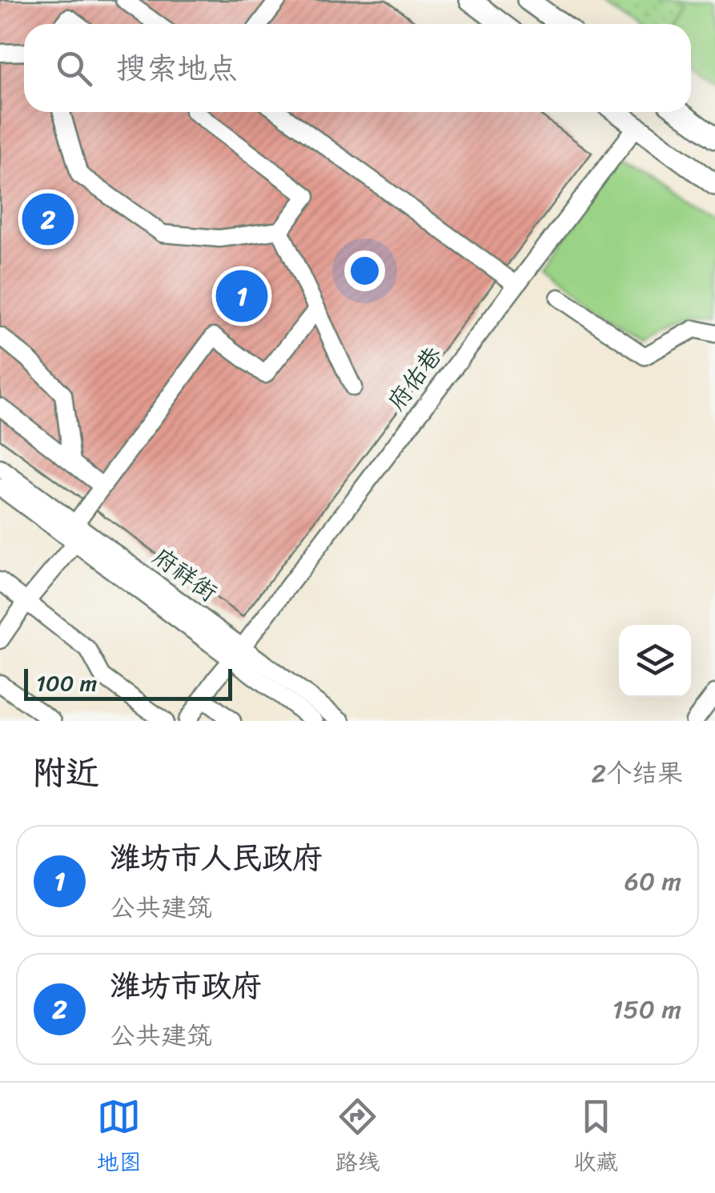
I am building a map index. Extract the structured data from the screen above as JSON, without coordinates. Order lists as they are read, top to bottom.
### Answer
{
  "streets": {
    "street": ["府佑巷", "府祥街"]
  },
  "crossings": [
    ["府佑巷", "府祥街"]
  ],
  "scale_bar": "100 m",
  "page": {
    "search": "搜索地点",
    "pins": ["2", "1"],
    "scale": "100 m",
    "heading": ["附近", "2个结果"],
    "list": [
      {
        "mark": "1",
        "name": "潍坊市人民政府",
        "note": "公共建筑",
        "value": "60 m"
      },
      {
        "mark": "2",
        "name": "潍坊市政府",
        "note": "公共建筑",
        "value": "150 m"
      }
    ],
    "nav": ["地图", "路线", "收藏"]
  }
}
